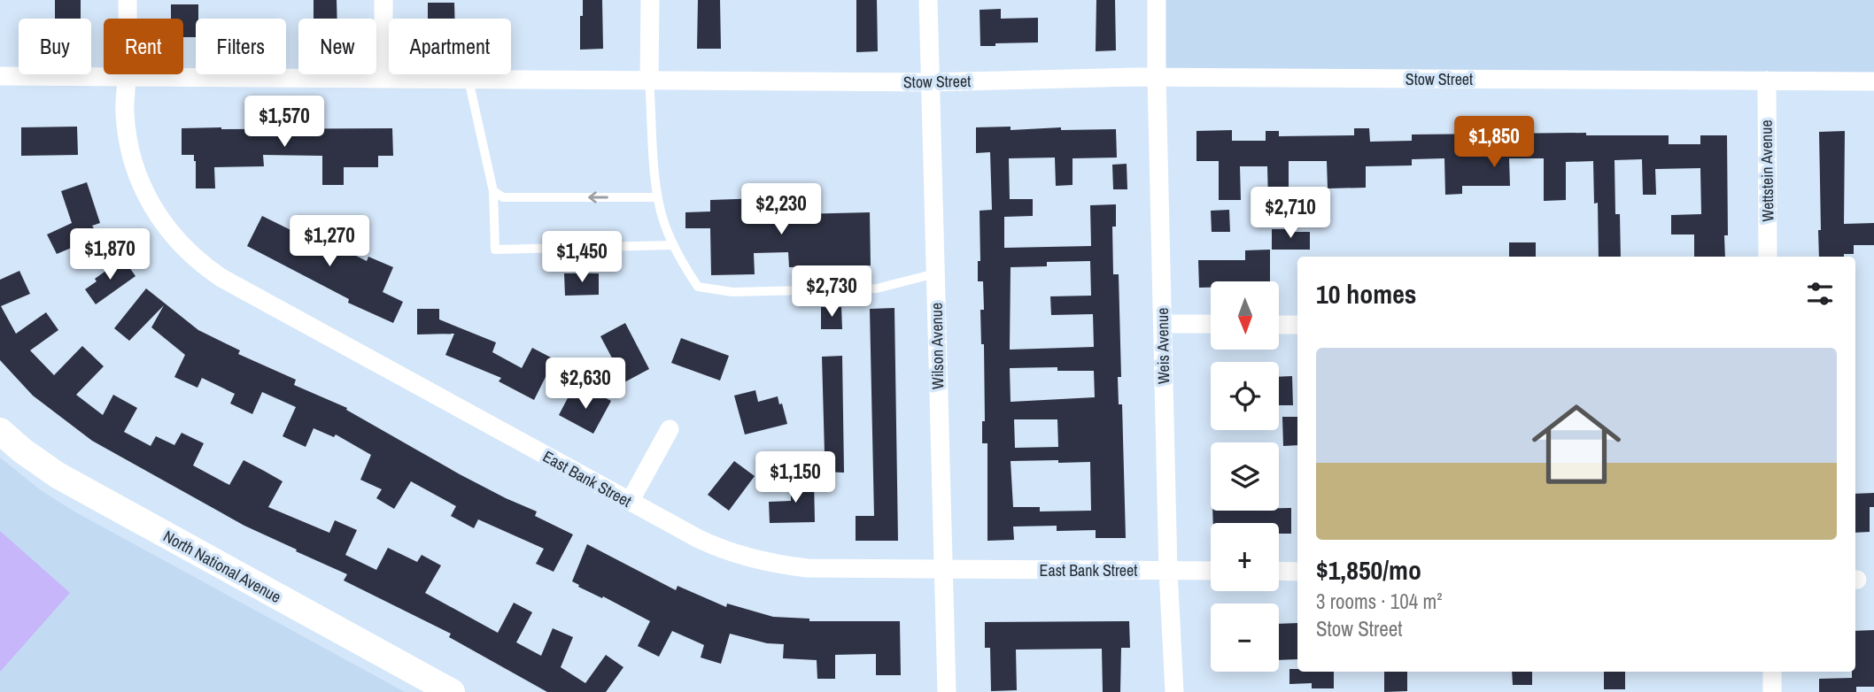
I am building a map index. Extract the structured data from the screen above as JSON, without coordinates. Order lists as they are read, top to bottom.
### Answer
{
  "streets": {
    "street": [
      "Stow Street",
      "Wettstein Avenue",
      "Wilson Avenue",
      "Weis Avenue",
      "East Bank Street",
      "North National Avenue"
    ]
  },
  "crossings": [
    ["Stow Street", "Wettstein Avenue"],
    ["Stow Street", "Wilson Avenue"],
    ["Stow Street", "Weis Avenue"],
    ["Stow Street", "East Bank Street"],
    ["Wilson Avenue", "East Bank Street"],
    ["Weis Avenue", "East Bank Street"]
  ],
  "north": "bottom",
  "page": {
    "chip": [
      "Buy",
      "Rent",
      "Filters",
      "New",
      "Apartment"
    ],
    "price": [
      "$1,570",
      "$1,850",
      "$2,230",
      "$2,710",
      "$1,270",
      "$1,870",
      "$1,450",
      "$2,730",
      "$2,630",
      "$1,150"
    ],
    "heading": "10 homes",
    "map_buttons": ["+", "−"],
    "list": [
      {
        "name": "$1,850/mo",
        "note": "3 rooms · 104 m² · Stow Street"
      }
    ]
  }
}
